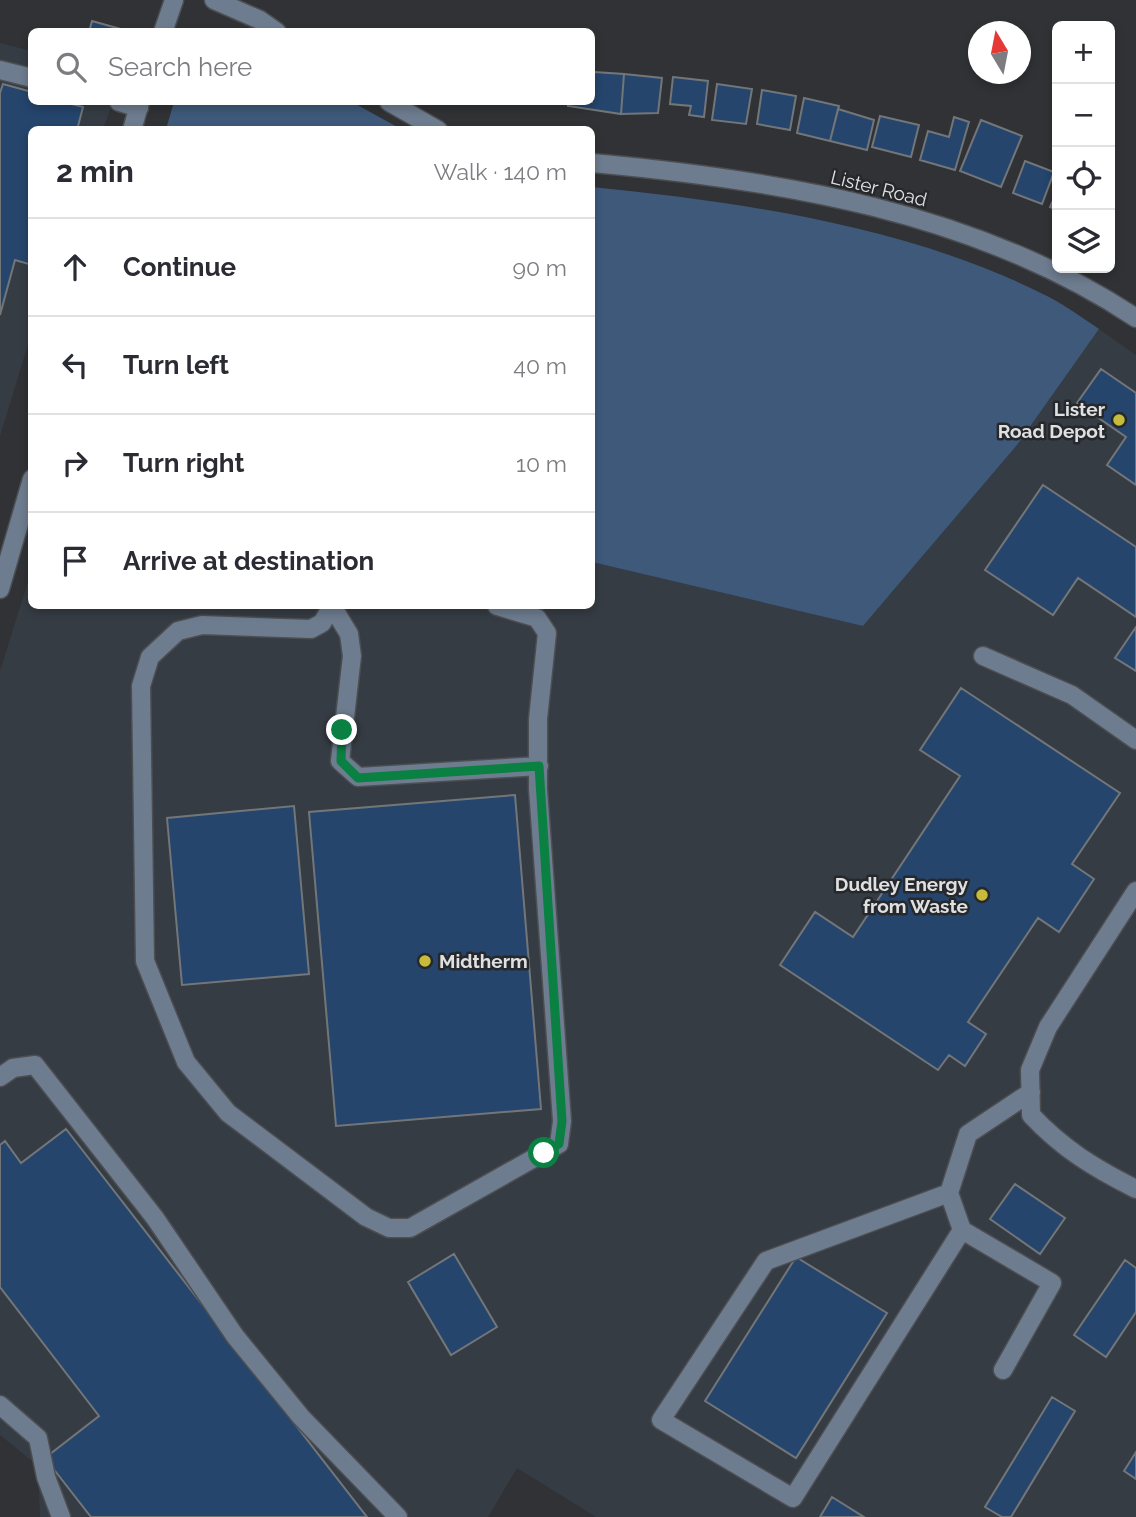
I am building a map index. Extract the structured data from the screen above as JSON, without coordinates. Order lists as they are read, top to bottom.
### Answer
{
  "streets": {
    "street": ["Lister Road"]
  },
  "places": ["Lister Road Depot", "Dudley Energy from Waste", "Midtherm"],
  "north": "top",
  "page": {
    "map_buttons": ["+", "−"],
    "search": "Search here",
    "heading": ["2 min", "Walk · 140 m"],
    "list": [
      ["Continue", "90 m"],
      ["Turn left", "40 m"],
      ["Turn right", "10 m"],
      "Arrive at destination"
    ]
  }
}
